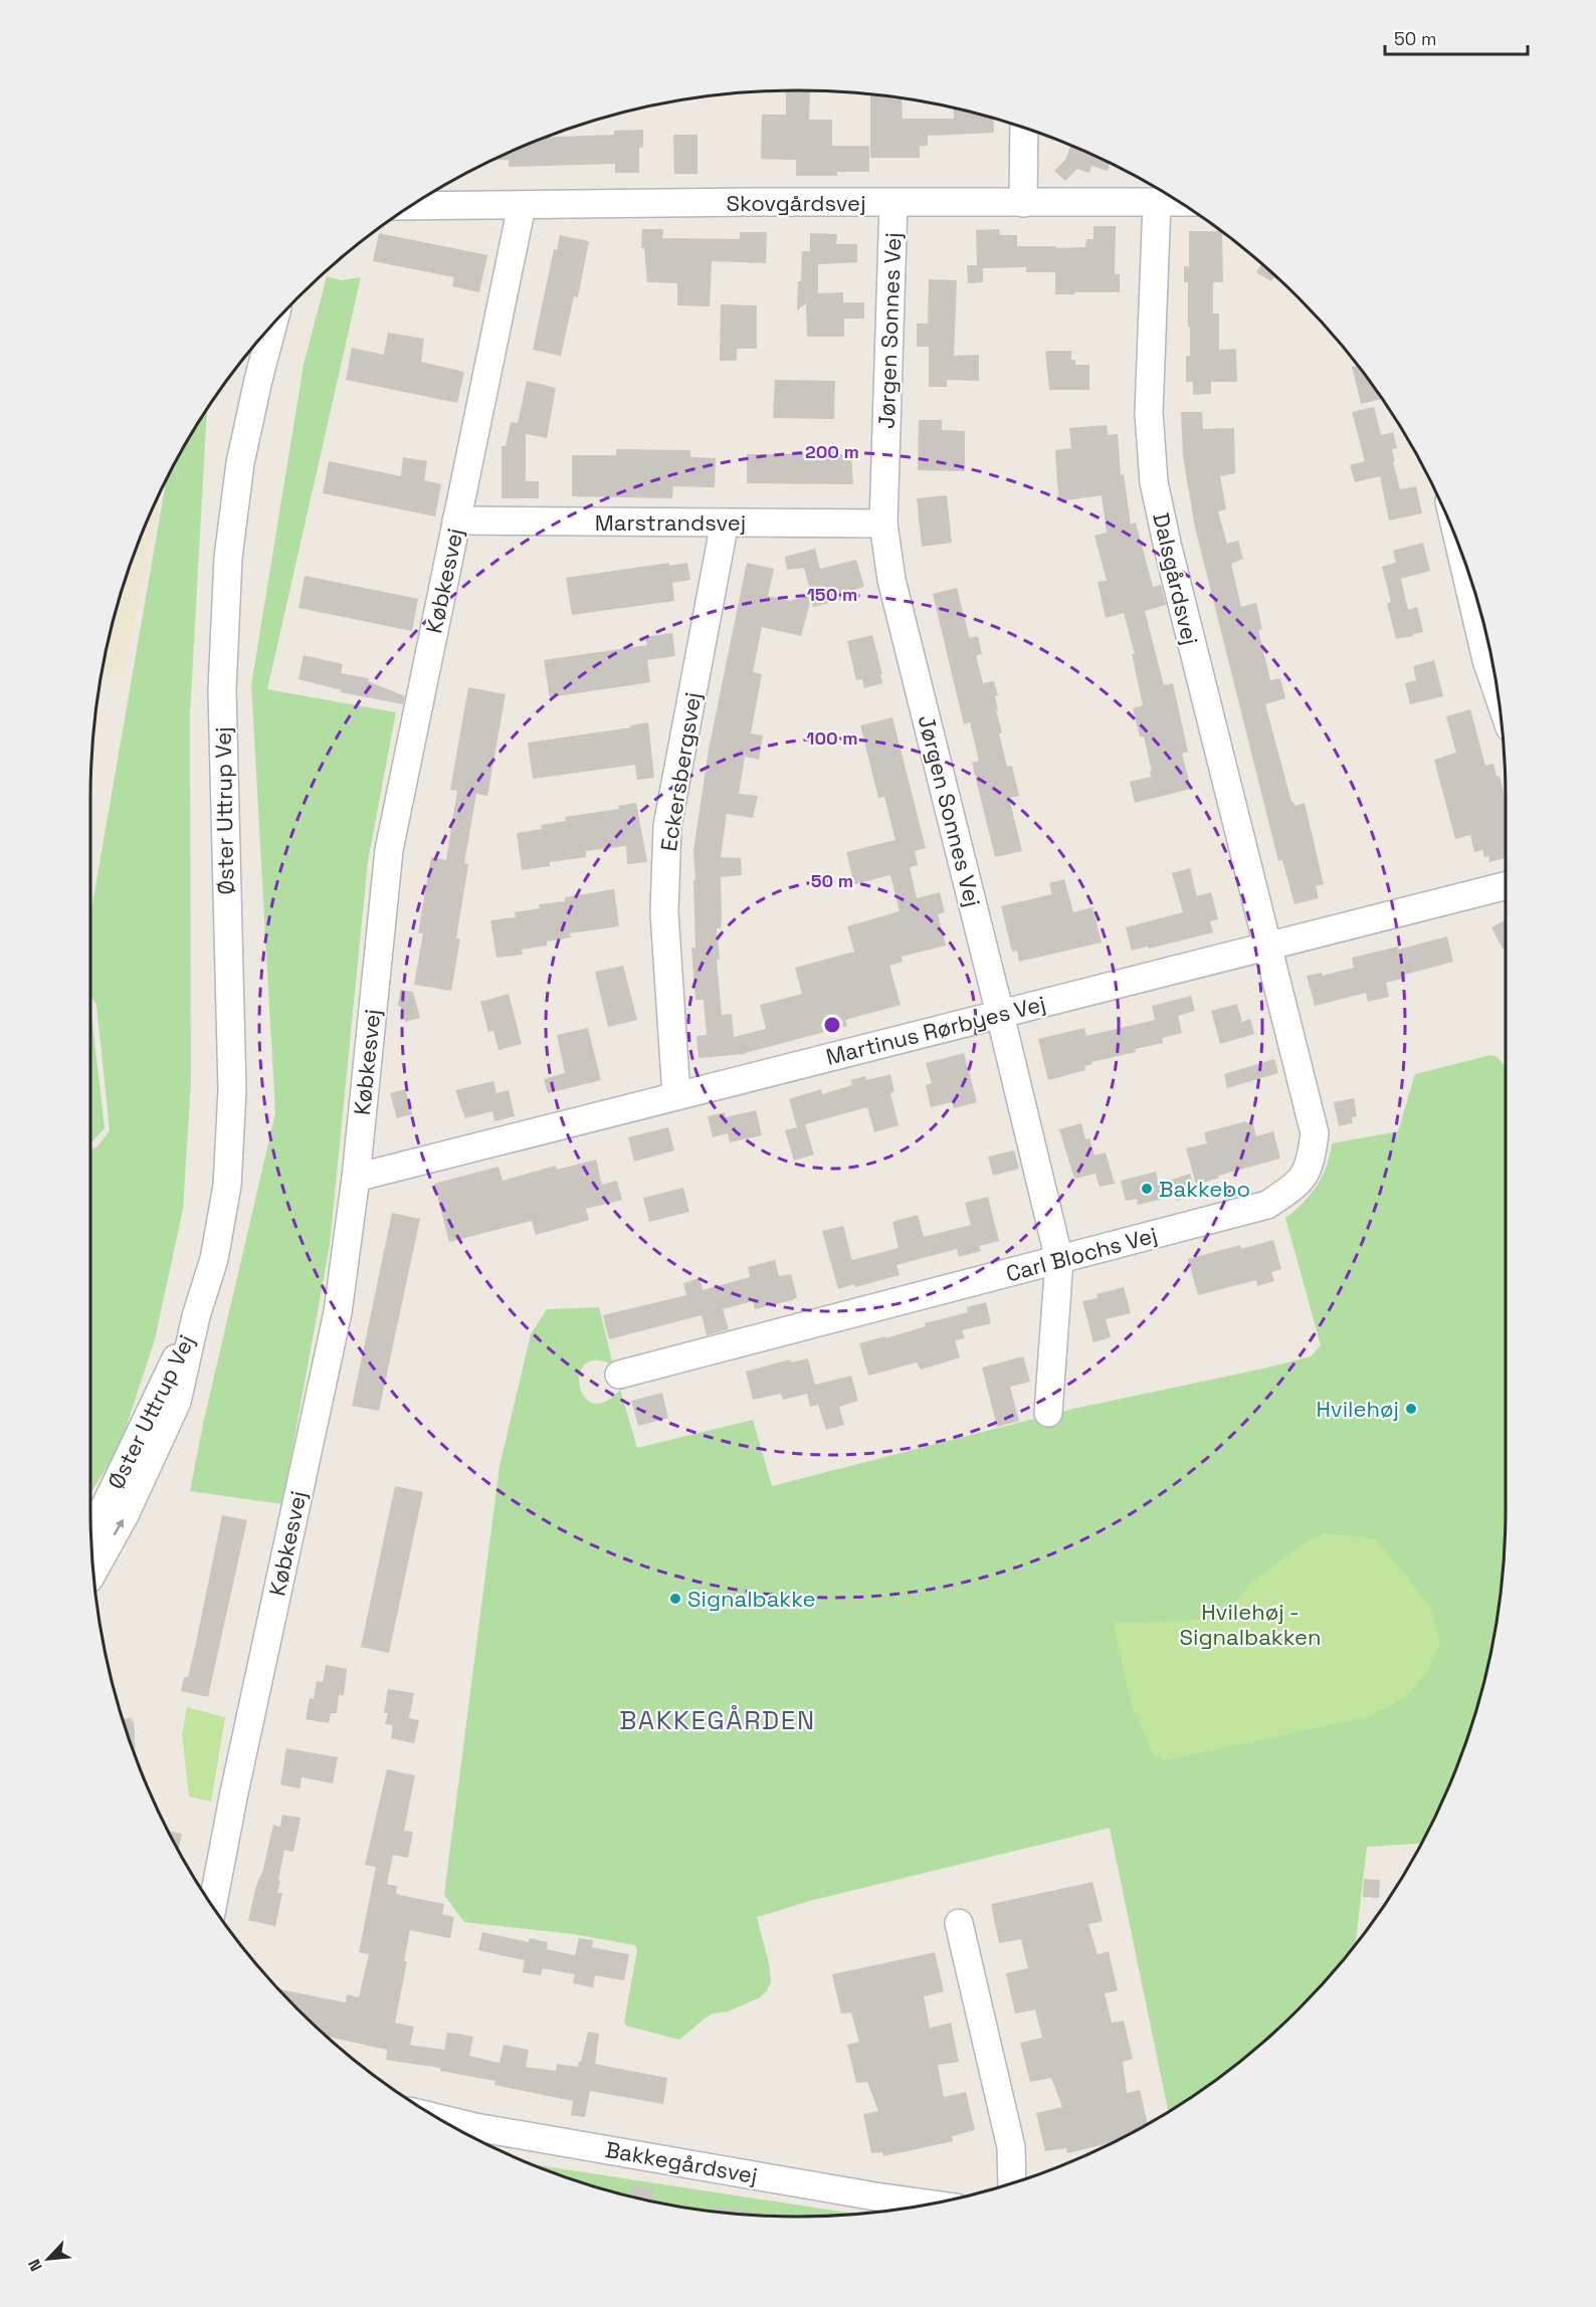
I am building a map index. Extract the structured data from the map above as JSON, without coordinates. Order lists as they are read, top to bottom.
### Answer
{
  "streets": {
    "street": [
      "Skovgårdsvej",
      "Jørgen Sonnes Vej",
      "Marstrandsvej",
      "Dalsgårdsvej",
      "Købkesvej",
      "Eckersbergsvej",
      "Øster Uttrup Vej",
      "Martinus Rørbyes Vej",
      "Carl Blochs Vej",
      "Bakkegårdsvej"
    ]
  },
  "crossings": [
    ["Skovgårdsvej", "Jørgen Sonnes Vej"],
    ["Skovgårdsvej", "Dalsgårdsvej"],
    ["Skovgårdsvej", "Købkesvej"],
    ["Jørgen Sonnes Vej", "Marstrandsvej"],
    ["Jørgen Sonnes Vej", "Martinus Rørbyes Vej"],
    ["Jørgen Sonnes Vej", "Carl Blochs Vej"],
    ["Marstrandsvej", "Købkesvej"],
    ["Marstrandsvej", "Eckersbergsvej"],
    ["Dalsgårdsvej", "Martinus Rørbyes Vej"],
    ["Dalsgårdsvej", "Carl Blochs Vej"],
    ["Købkesvej", "Martinus Rørbyes Vej"],
    ["Eckersbergsvej", "Martinus Rørbyes Vej"],
    ["Martinus Rørbyes Vej", "Carl Blochs Vej"]
  ],
  "districts": ["BAKKEGÅRDEN"],
  "parks": ["Hvilehøj - Signalbakken"],
  "places": ["Bakkebo", "Hvilehøj", "Signalbakke"],
  "scale_bar": "50 m",
  "north": "bottom left",
  "rings": [
    "200 m",
    "150 m",
    "100 m",
    "50 m"
  ]
}
